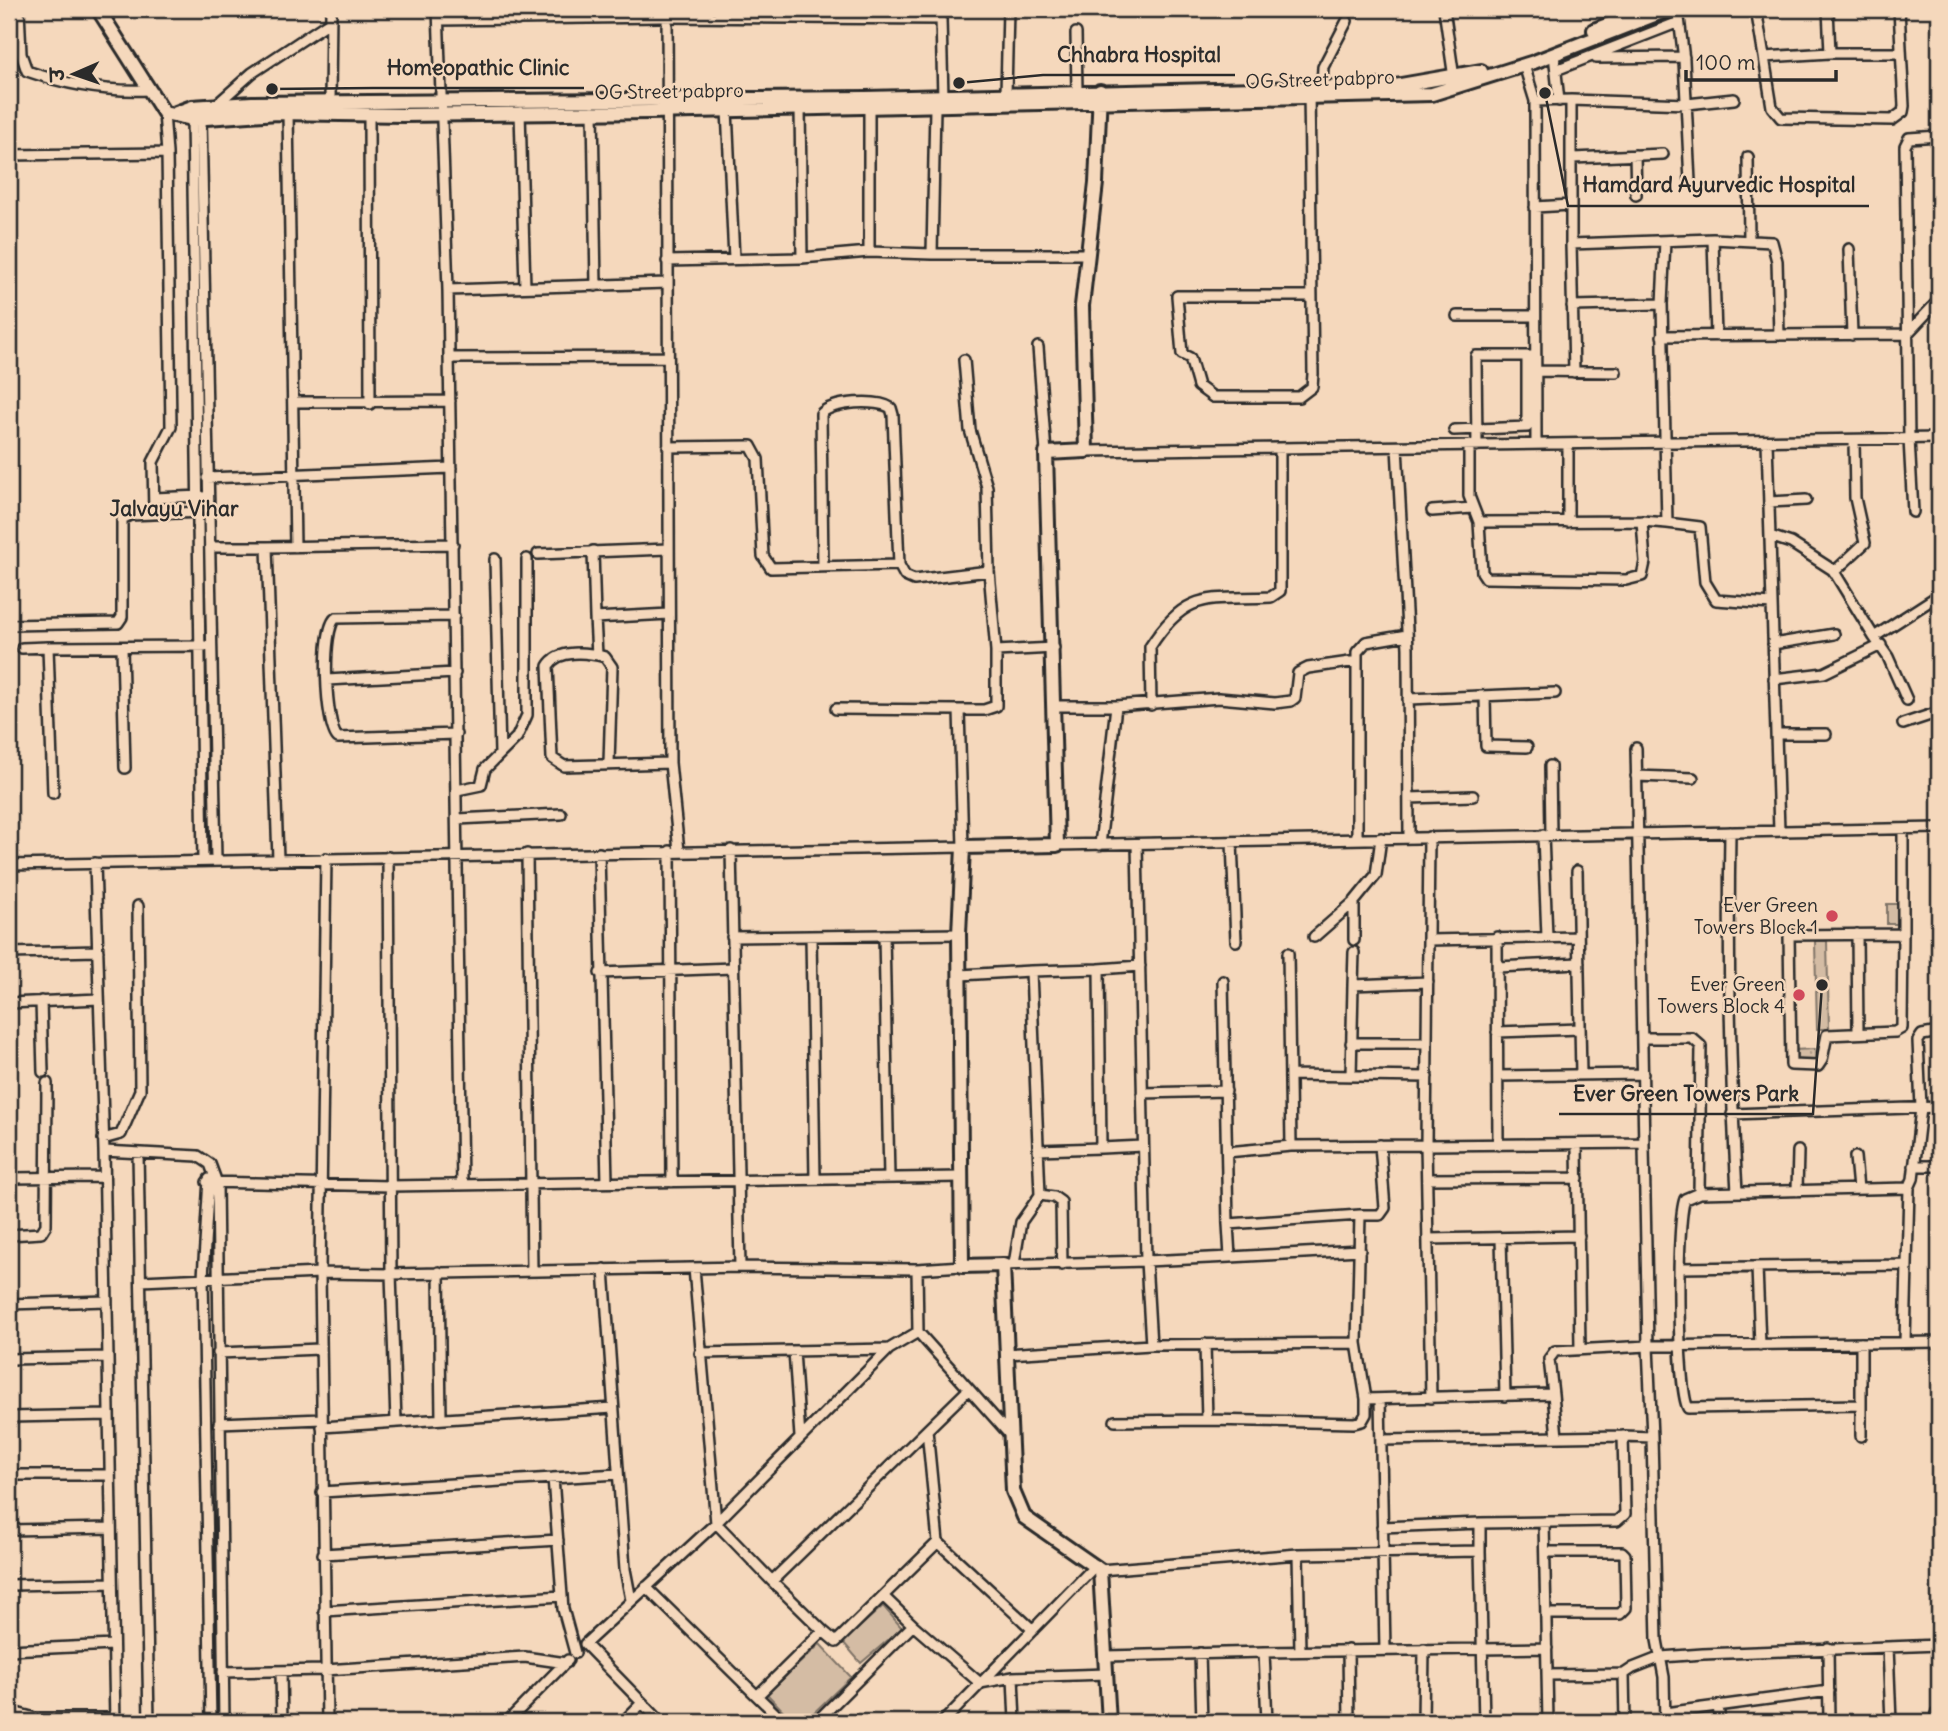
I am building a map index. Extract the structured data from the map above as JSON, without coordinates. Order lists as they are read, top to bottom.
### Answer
{
  "streets": {
    "street": ["OG Street pabpro"]
  },
  "districts": ["Jalvayu Vihar"],
  "places": [
    "Chhabra Hospital",
    "Homeopathic Clinic",
    "Hamdard Ayurvedic Hospital",
    "Ever Green Towers Block 1",
    "Ever Green Towers Park",
    "Ever Green Towers Block 4"
  ],
  "scale_bar": "100 m",
  "north": "left"
}
